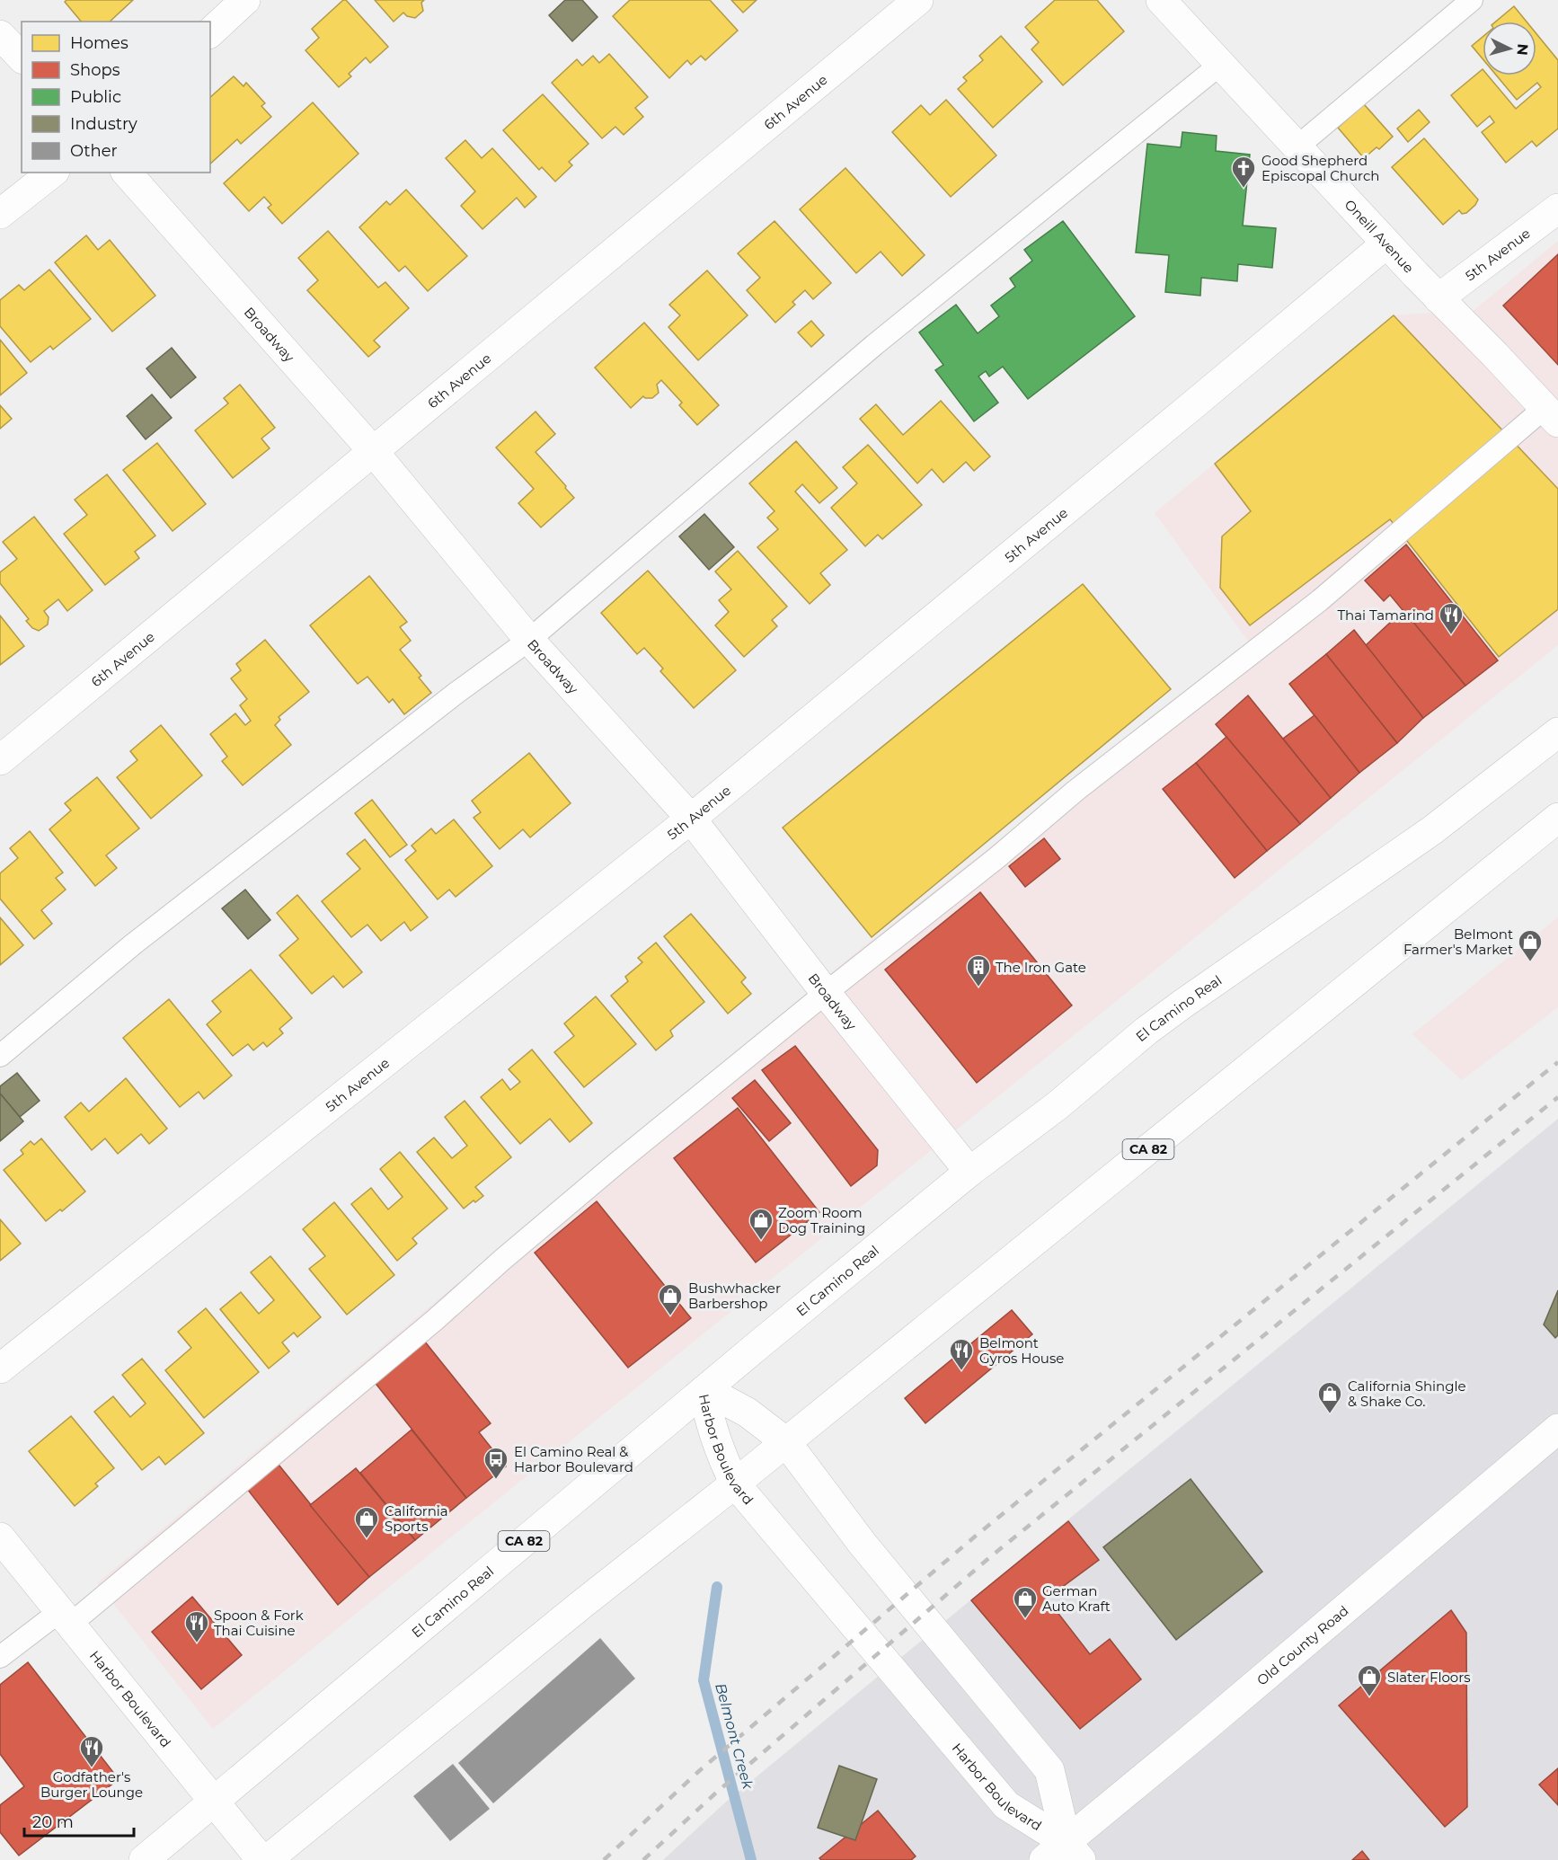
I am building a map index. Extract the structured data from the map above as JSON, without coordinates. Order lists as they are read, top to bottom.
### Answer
{
  "streets": {
    "street": [
      "6th Avenue",
      "Oneill Avenue",
      "5th Avenue",
      "Broadway",
      "El Camino Real",
      "CA 82",
      "Harbor Boulevard",
      "Old County Road"
    ]
  },
  "crossings": [
    ["6th Avenue", "Broadway"],
    ["Oneill Avenue", "5th Avenue"],
    ["5th Avenue", "Broadway"],
    ["Broadway", "El Camino Real"],
    ["El Camino Real", "Harbor Boulevard"],
    ["CA 82", "Harbor Boulevard"],
    ["Harbor Boulevard", "Old County Road"]
  ],
  "water": ["Belmont Creek"],
  "places": {
    "church": ["Good Shepherd Episcopal Church"],
    "restaurant": [
      "Thai Tamarind",
      "Belmont Gyros House",
      "Spoon & Fork Thai Cuisine",
      "Godfather's Burger Lounge"
    ],
    "shop": [
      "Belmont Farmer's Market",
      "Zoom Room Dog Training",
      "Bushwhacker Barbershop",
      "California Shingle & Shake Co.",
      "California Sports",
      "German Auto Kraft",
      "Slater Floors"
    ],
    "building": ["The Iron Gate"],
    "bus stop": ["El Camino Real & Harbor Boulevard"]
  },
  "legend": [
    "Homes",
    "Shops",
    "Public",
    "Industry",
    "Other"
  ],
  "scale_bar": "20 m",
  "north": "right"
}
